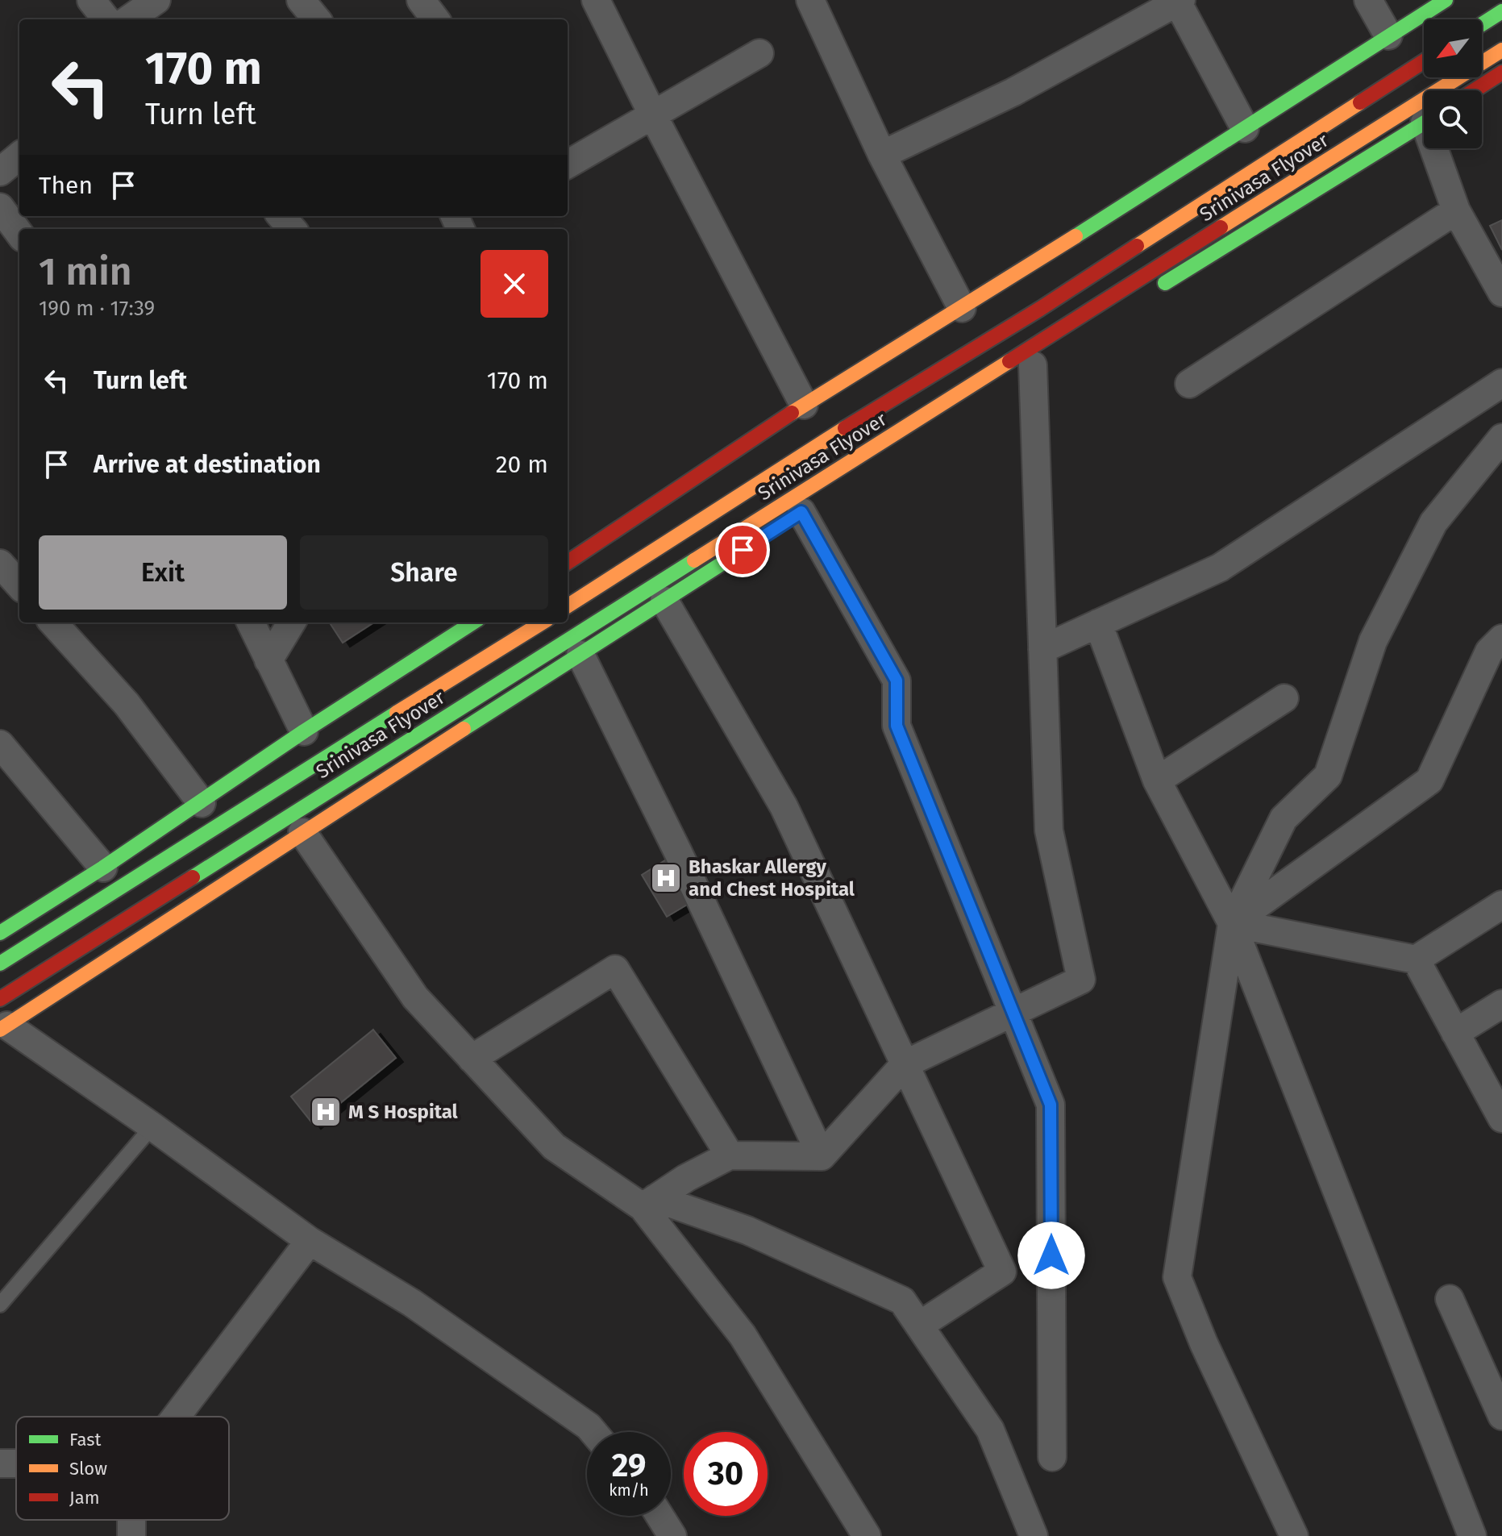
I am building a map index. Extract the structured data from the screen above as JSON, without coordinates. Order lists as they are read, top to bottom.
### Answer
{
  "streets": {
    "main road": ["Srinivasa Flyover"]
  },
  "places": {
    "hospital": ["Bhaskar Allergy and Chest Hospital", "M S Hospital"]
  },
  "legend": ["Fast", "Slow", "Jam"],
  "north": "bottom left",
  "page": {
    "turn": ["170 m", "Turn left"],
    "then": "Then",
    "heading": ["1 min", "190 m · 17:39"],
    "list": [
      {
        "name": "Turn left",
        "value": "170 m"
      },
      {
        "name": "Arrive at destination",
        "value": "20 m"
      }
    ],
    "buttons": ["Exit", "Share"],
    "speed": "29 km/h",
    "limit": "30"
  }
}
